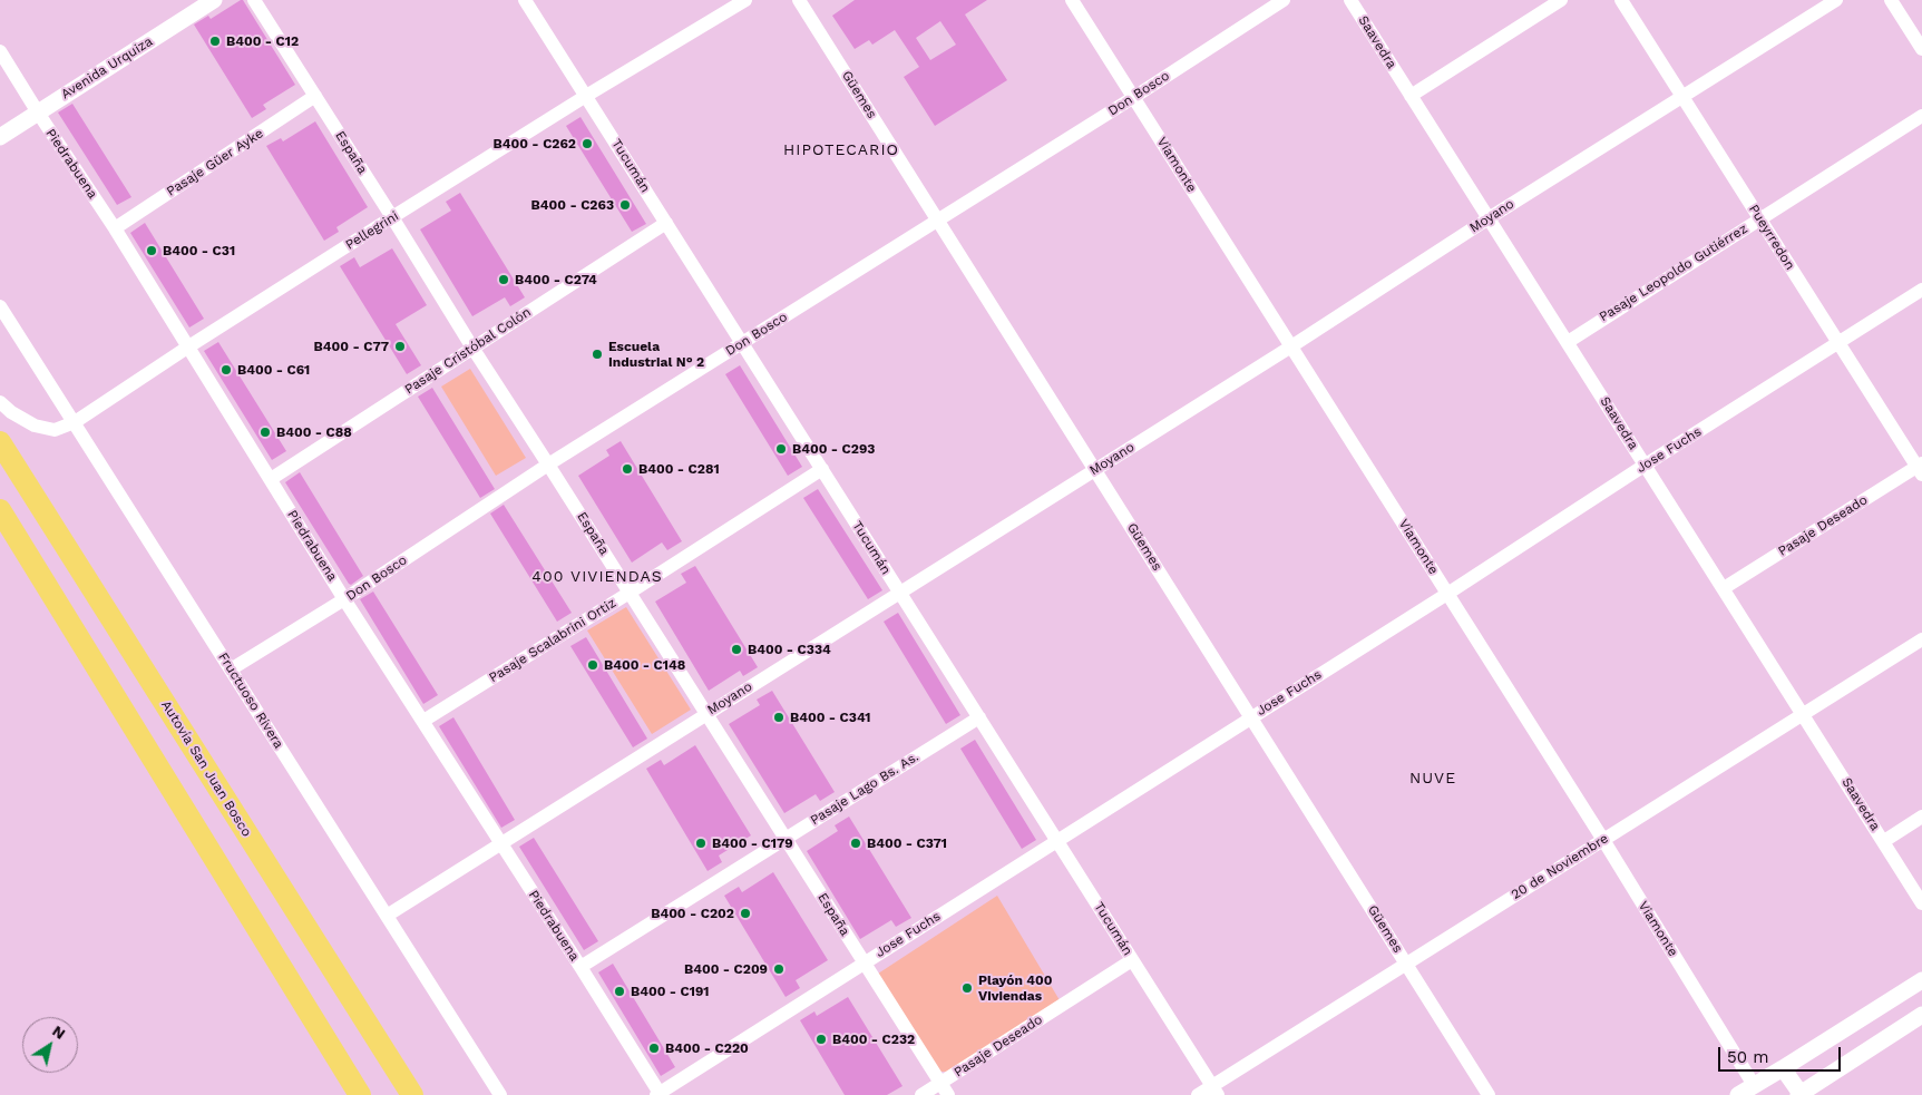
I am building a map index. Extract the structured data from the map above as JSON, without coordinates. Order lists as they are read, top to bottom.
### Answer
{
  "streets": {
    "main road": ["Autovía San Juan Bosco"],
    "street": [
      "Saavedra",
      "Avenida Urquiza",
      "Don Bosco",
      "Güemes",
      "España",
      "Pasaje Güer Ayke",
      "Piedrabuena",
      "Viamonte",
      "Tucumán",
      "Moyano",
      "Pellegrini",
      "Pueyrredon",
      "Pasaje Leopoldo Gutiérrez",
      "Pasaje Cristóbal Colón",
      "Jose Fuchs",
      "Pasaje Deseado",
      "Pasaje Scalabrini Ortiz",
      "Fructuoso Rivera",
      "Pasaje Lago Bs. As.",
      "20 de Noviembre"
    ]
  },
  "crossings": [
    ["Saavedra", "Moyano"],
    ["Saavedra", "Pasaje Leopoldo Gutiérrez"],
    ["Saavedra", "Jose Fuchs"],
    ["Saavedra", "Pasaje Deseado"],
    ["Saavedra", "20 de Noviembre"],
    ["Avenida Urquiza", "Piedrabuena"],
    ["Don Bosco", "Güemes"],
    ["Don Bosco", "España"],
    ["Don Bosco", "Piedrabuena"],
    ["Don Bosco", "Viamonte"],
    ["Don Bosco", "Tucumán"],
    ["Don Bosco", "Fructuoso Rivera"],
    ["Güemes", "Moyano"],
    ["Güemes", "Jose Fuchs"],
    ["Güemes", "20 de Noviembre"],
    ["España", "Pasaje Güer Ayke"],
    ["España", "Moyano"],
    ["España", "Pellegrini"],
    ["España", "Pasaje Cristóbal Colón"],
    ["España", "Jose Fuchs"],
    ["España", "Pasaje Deseado"],
    ["España", "Pasaje Scalabrini Ortiz"],
    ["España", "Pasaje Lago Bs. As."],
    ["Pasaje Güer Ayke", "Piedrabuena"],
    ["Piedrabuena", "Moyano"],
    ["Piedrabuena", "Pellegrini"],
    ["Piedrabuena", "Pasaje Cristóbal Colón"],
    ["Piedrabuena", "Jose Fuchs"],
    ["Piedrabuena", "Pasaje Scalabrini Ortiz"],
    ["Piedrabuena", "Pasaje Lago Bs. As."],
    ["Viamonte", "Moyano"],
    ["Viamonte", "Jose Fuchs"],
    ["Viamonte", "20 de Noviembre"],
    ["Tucumán", "Moyano"],
    ["Tucumán", "Pellegrini"],
    ["Tucumán", "Pasaje Cristóbal Colón"],
    ["Tucumán", "Jose Fuchs"],
    ["Tucumán", "Pasaje Deseado"],
    ["Tucumán", "Pasaje Scalabrini Ortiz"],
    ["Tucumán", "Pasaje Lago Bs. As."],
    ["Tucumán", "20 de Noviembre"],
    ["Moyano", "Pueyrredon"],
    ["Moyano", "Fructuoso Rivera"],
    ["Pellegrini", "Fructuoso Rivera"],
    ["Pueyrredon", "Pasaje Leopoldo Gutiérrez"],
    ["Pueyrredon", "Jose Fuchs"],
    ["Pueyrredon", "Pasaje Deseado"]
  ],
  "districts": ["HIPOTECARIO", "400 VIVIENDAS", "NUVE"],
  "places": [
    "B400 - C12",
    "B400 - C262",
    "B400 - C263",
    "B400 - C31",
    "B400 - C274",
    "B400 - C77",
    "Escuela Industrial N° 2",
    "B400 - C61",
    "B400 - C88",
    "B400 - C293",
    "B400 - C281",
    "B400 - C334",
    "B400 - C148",
    "B400 - C341",
    "B400 - C179",
    "B400 - C371",
    "B400 - C202",
    "B400 - C209",
    "Playón 400 Viviendas",
    "B400 - C191",
    "B400 - C232",
    "B400 - C220"
  ],
  "scale_bar": "50 m",
  "north": "top right"
}
